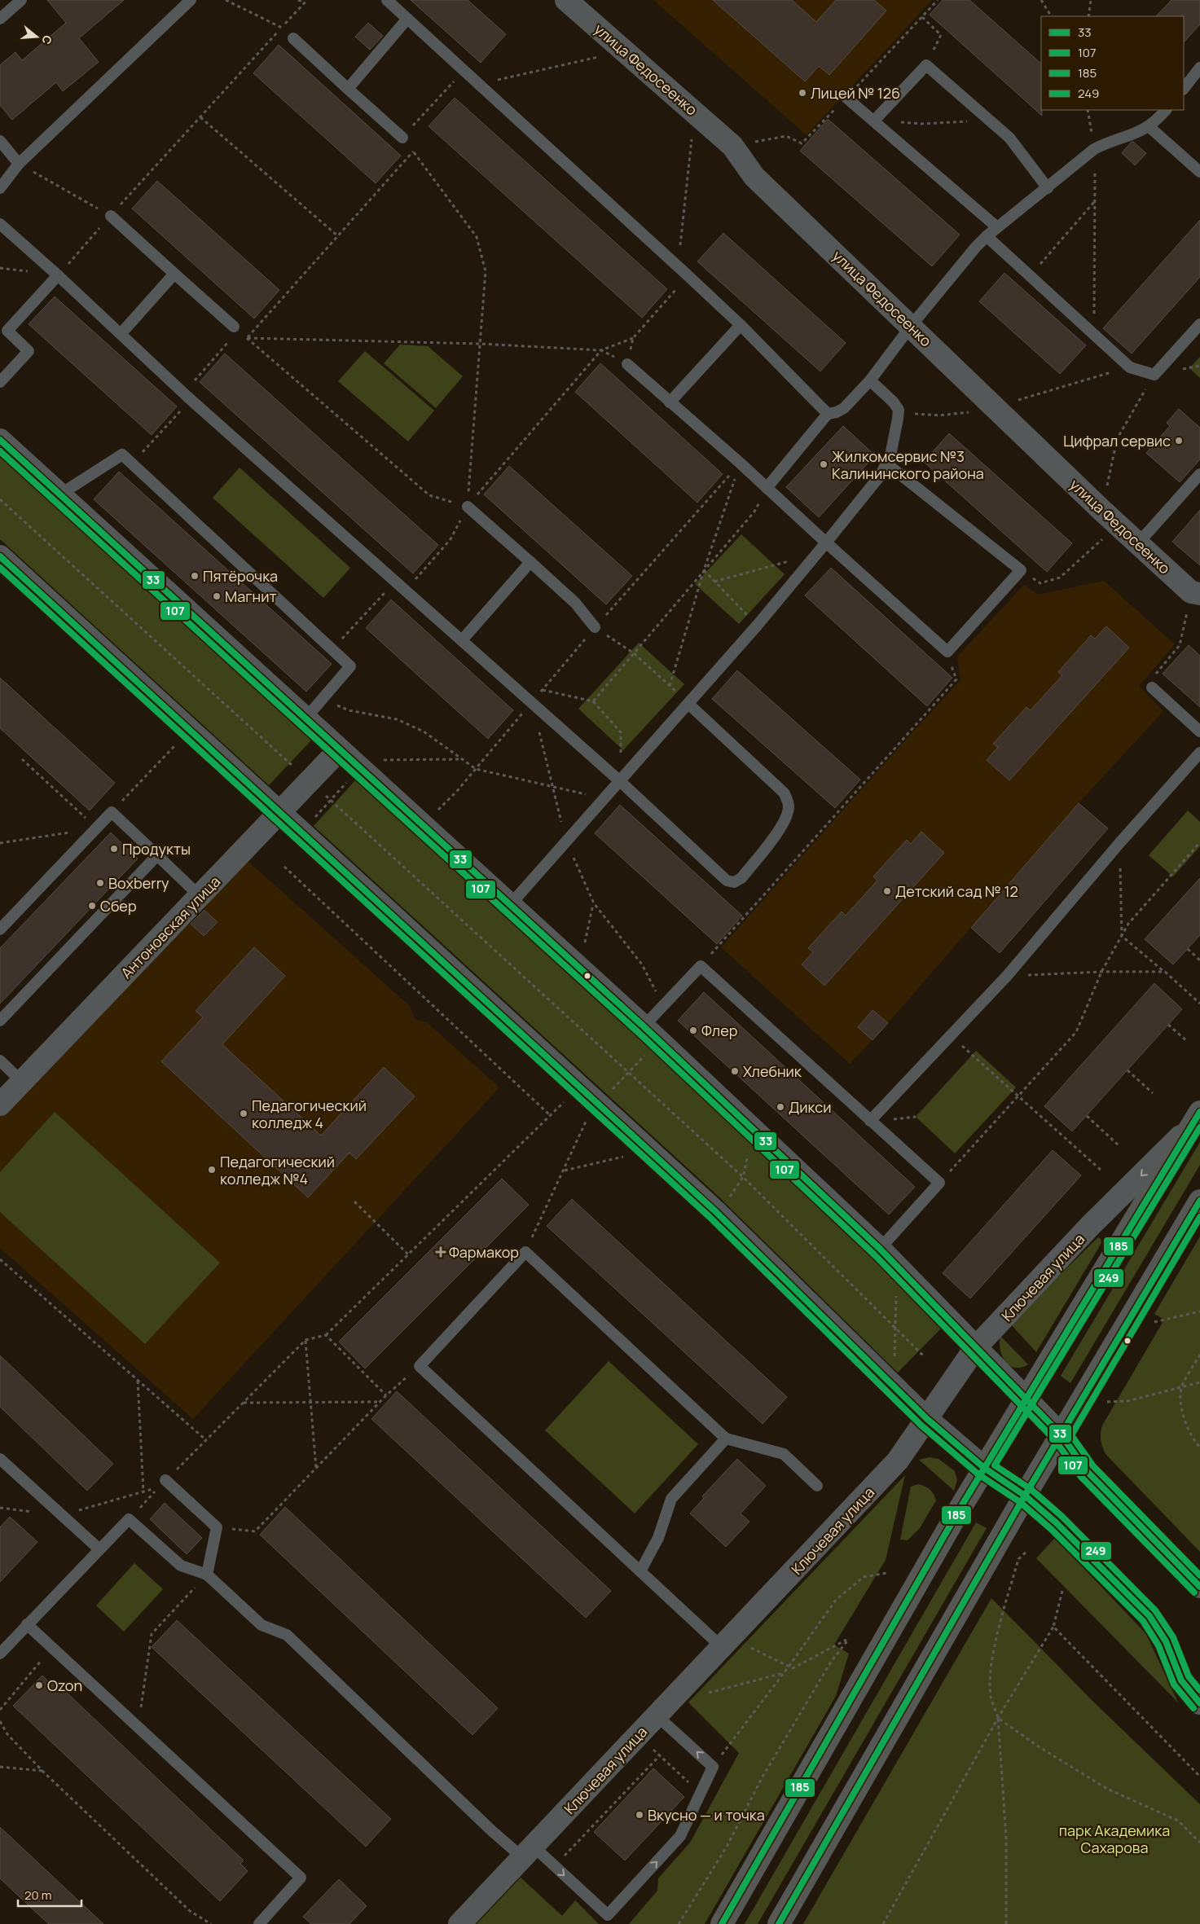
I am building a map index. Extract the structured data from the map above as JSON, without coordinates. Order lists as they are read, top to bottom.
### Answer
{
  "streets": {
    "street": ["улица Федосеенко", "Антоновская улица", "Ключевая улица"]
  },
  "parks": ["парк Академика Сахарова"],
  "places": {
    "other": [
      "Лицей № 126",
      "Цифрал сервис",
      "Жилкомсервис №3 Калининского района",
      "Пятёрочка",
      "Магнит",
      "Продукты",
      "Boxberry",
      "Детский сад № 12",
      "Сбер",
      "Флер",
      "Хлебник",
      "Дикси",
      "Педагогический колледж 4",
      "Педагогический колледж №4",
      "Ozon",
      "Вкусно — и точка"
    ],
    "health": ["Фармакор"]
  },
  "lines": [
    "transit line 33",
    "transit line 107",
    "transit line 185",
    "transit line 249"
  ],
  "legend": [
    "33",
    "107",
    "185",
    "249"
  ],
  "scale_bar": "20 m",
  "north": "right"
}
